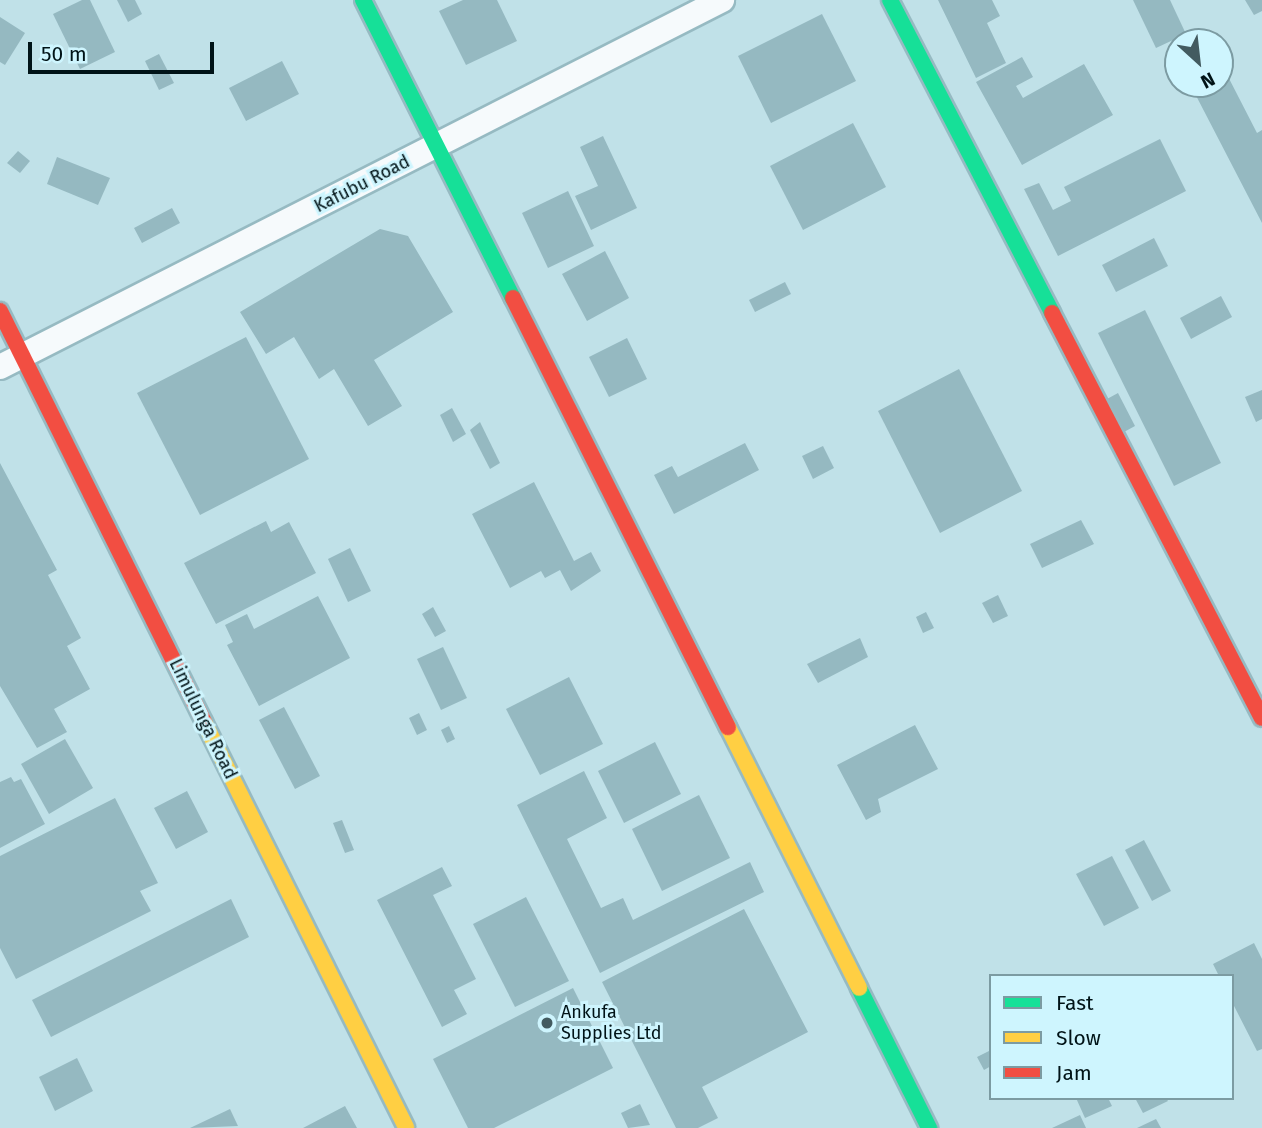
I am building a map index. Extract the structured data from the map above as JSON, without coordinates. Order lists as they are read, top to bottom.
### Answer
{
  "streets": {
    "street": ["Kafubu Road", "Limulunga Road"]
  },
  "crossings": [
    ["Kafubu Road", "Limulunga Road"]
  ],
  "places": ["Ankufa Supplies Ltd"],
  "legend": ["Fast", "Slow", "Jam"],
  "scale_bar": "50 m",
  "north": "bottom right"
}
